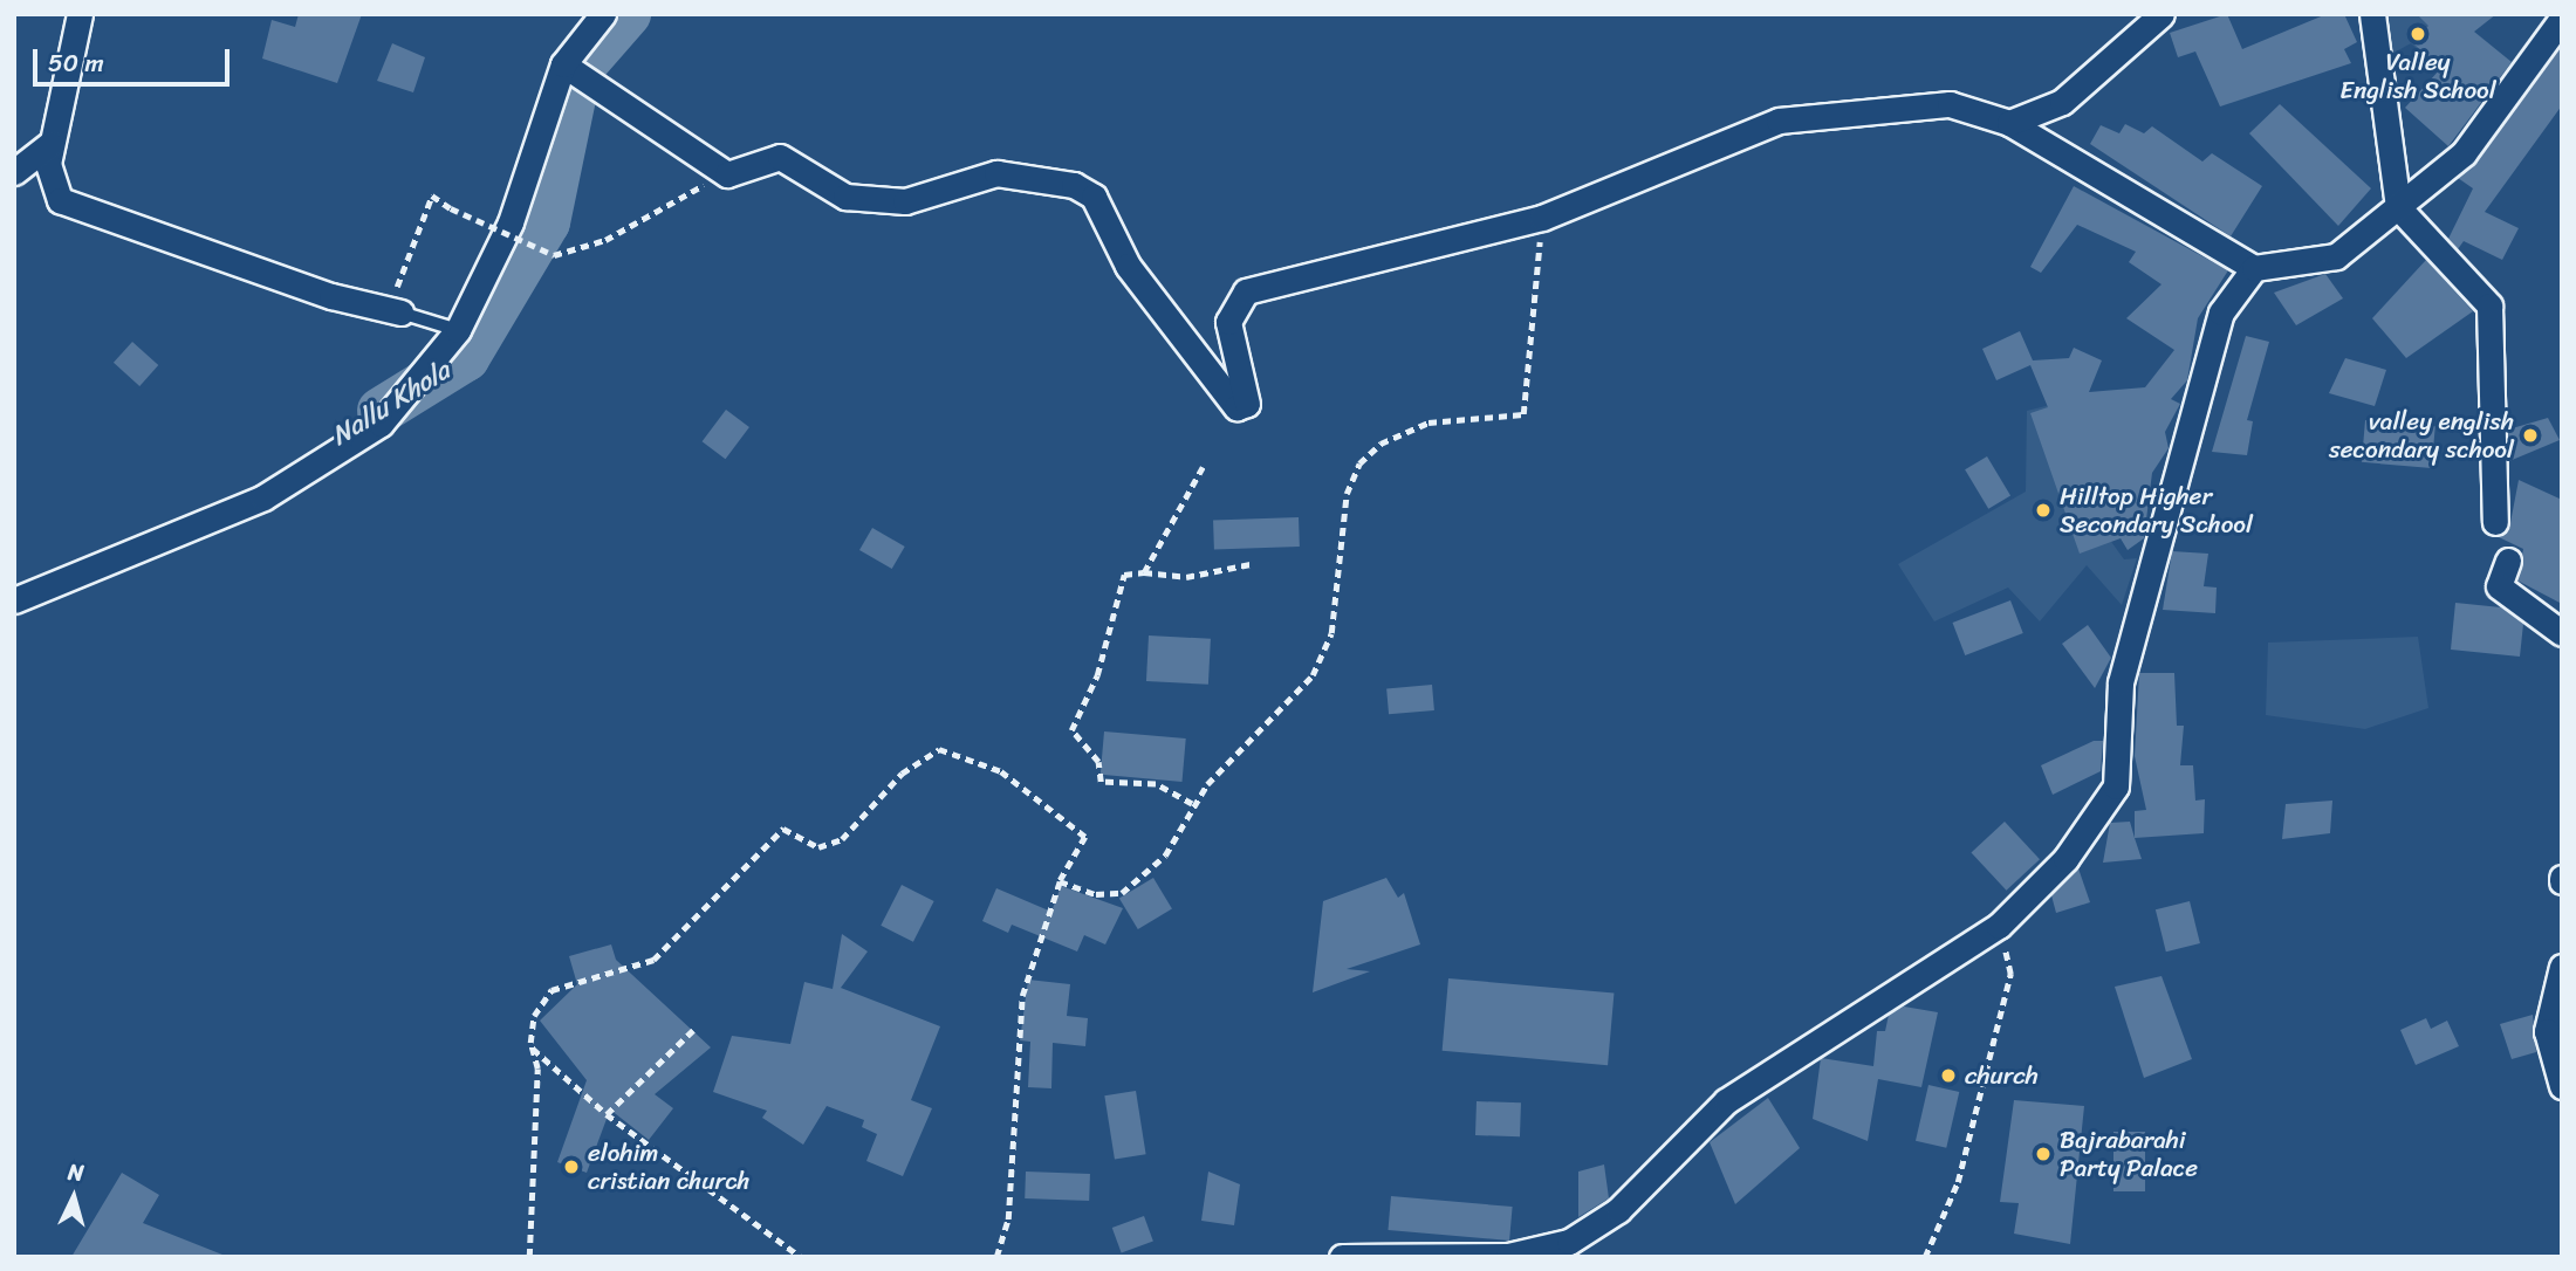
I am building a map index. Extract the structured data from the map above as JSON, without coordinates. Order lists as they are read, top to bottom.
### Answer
{
  "water": ["Nallu Khola"],
  "places": [
    "Valley English School",
    "valley english secondary school",
    "Hilltop Higher Secondary School",
    "church",
    "Bajrabarahi Party Palace",
    "elohim cristian church"
  ],
  "scale_bar": "50 m",
  "north": "top"
}
